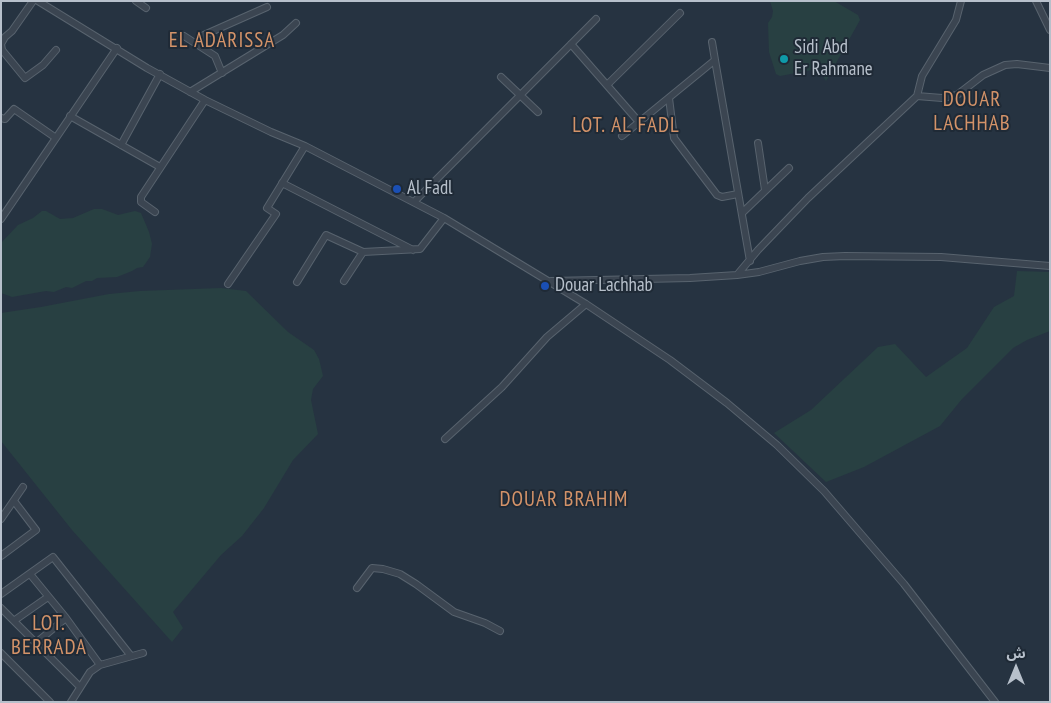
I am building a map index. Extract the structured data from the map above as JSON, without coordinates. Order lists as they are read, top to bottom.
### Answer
{
  "districts": [
    "EL ADARISSA",
    "DOUAR LACHHAB",
    "LOT. AL FADL",
    "DOUAR BRAHIM",
    "LOT. BERRADA"
  ],
  "places": ["Sidi Abd Er Rahmane", "Al Fadl", "Douar Lachhab"],
  "north": "top"
}
